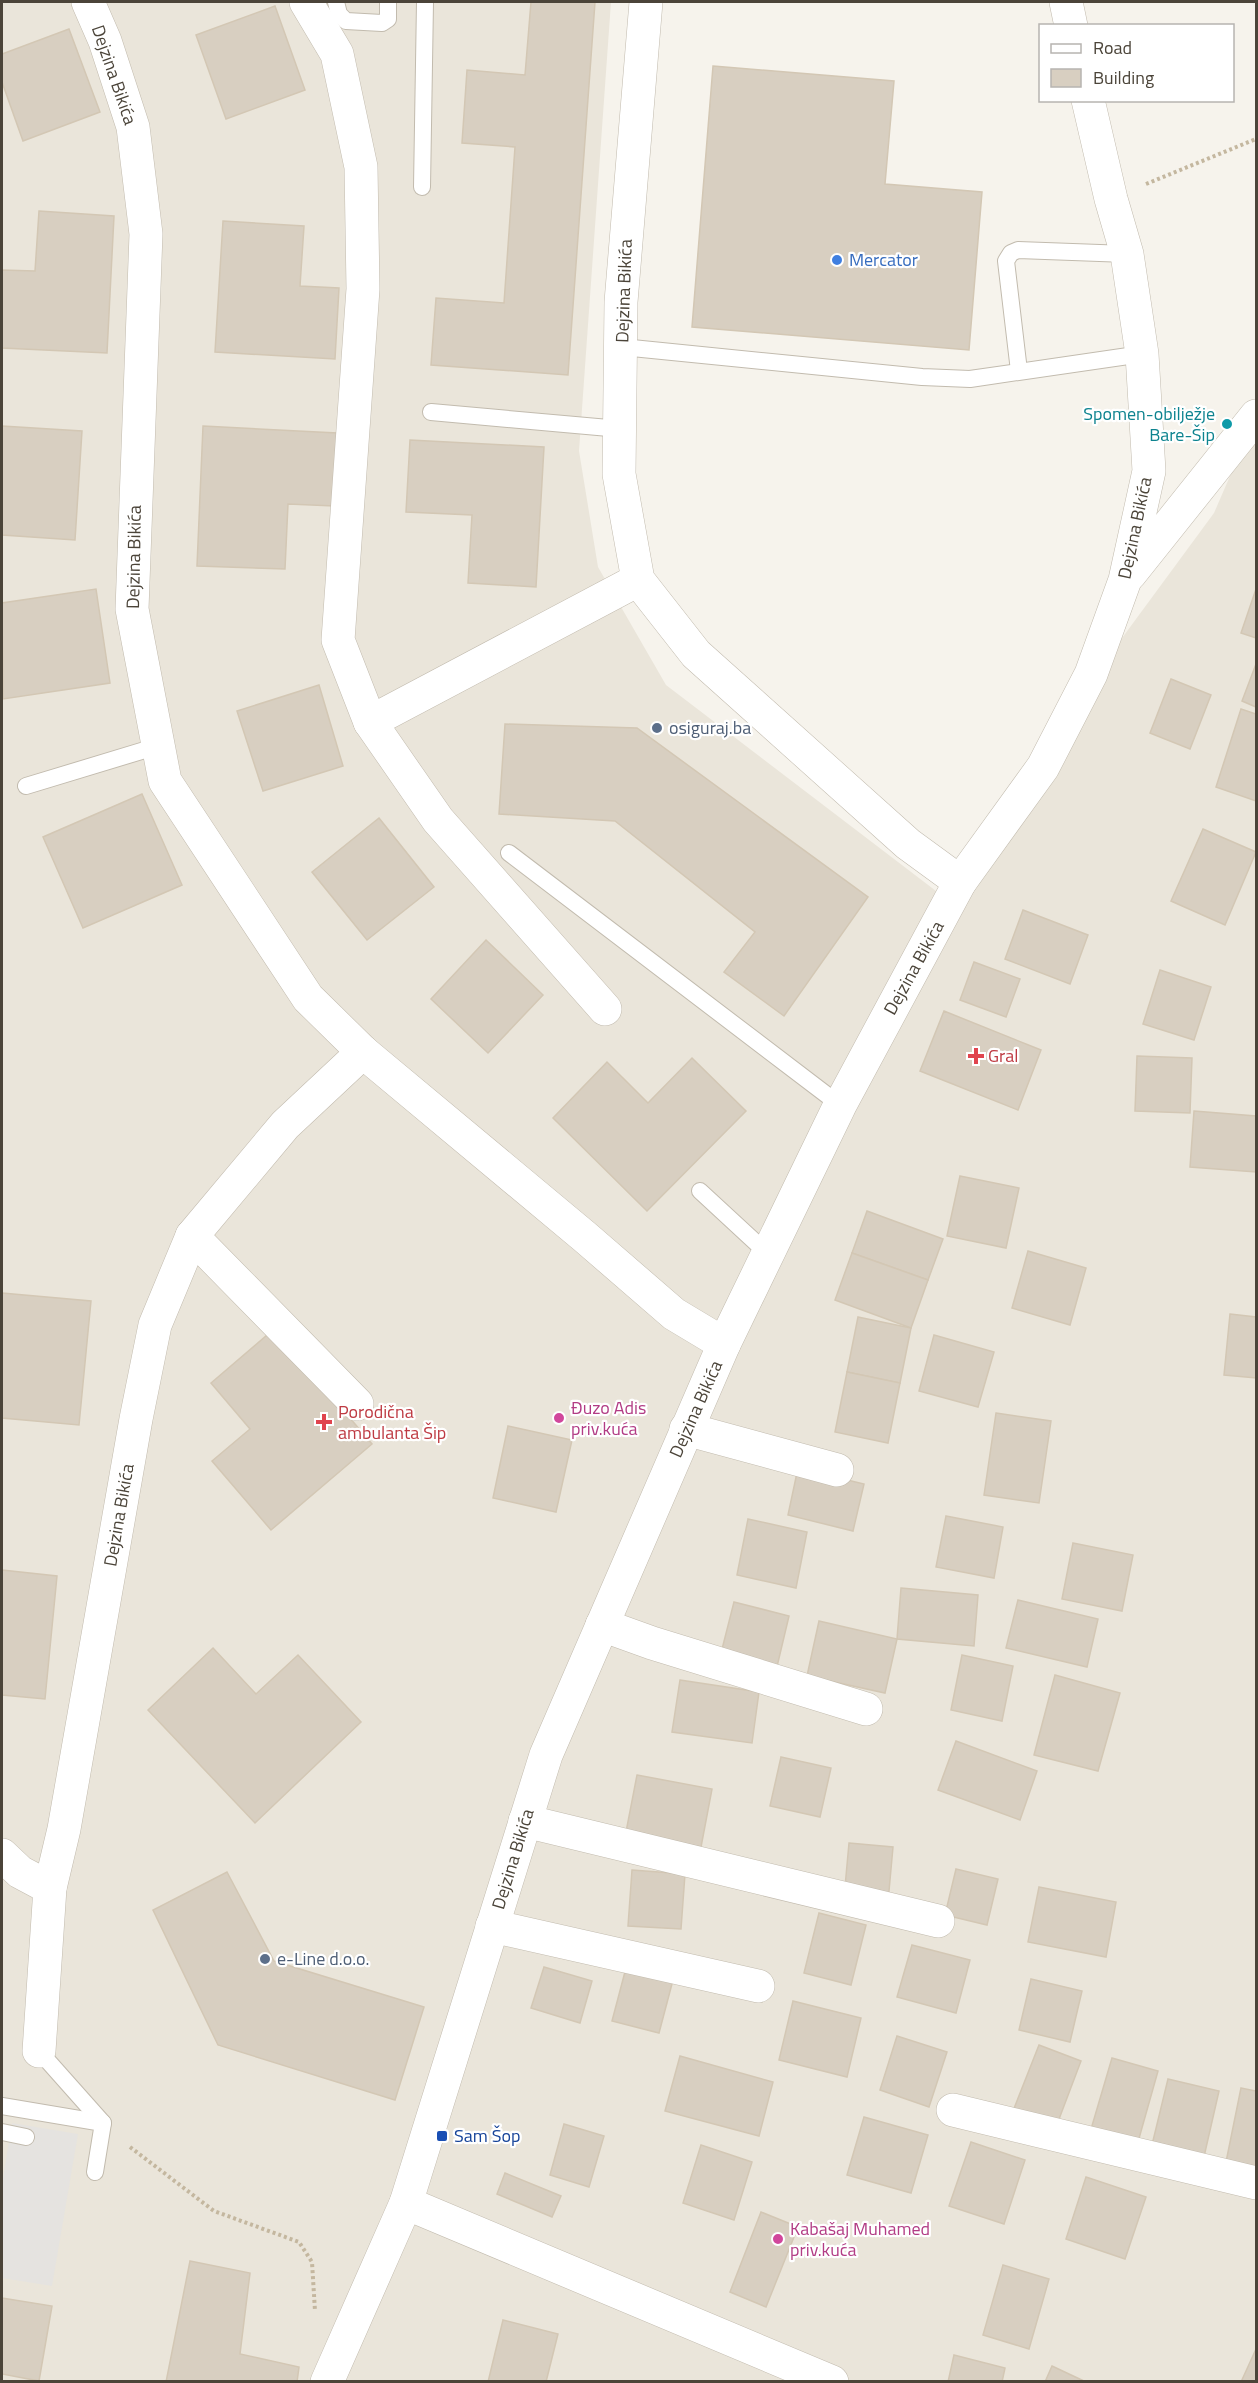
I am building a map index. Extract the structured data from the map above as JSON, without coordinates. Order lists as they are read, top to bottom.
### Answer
{
  "streets": {
    "street": ["Dejzina Bikića"]
  },
  "places": {
    "other": [
      "Mercator",
      "Spomen-obilježje Bare-Šip",
      "osiguraj.ba",
      "Đuzo Adis priv.kuća",
      "e-Line d.o.o.",
      "Kabašaj Muhamed priv.kuća"
    ],
    "health": ["Gral", "Porodična ambulanta Šip"],
    "transit": ["Sam Šop"]
  },
  "legend": ["Road", "Building"]
}
